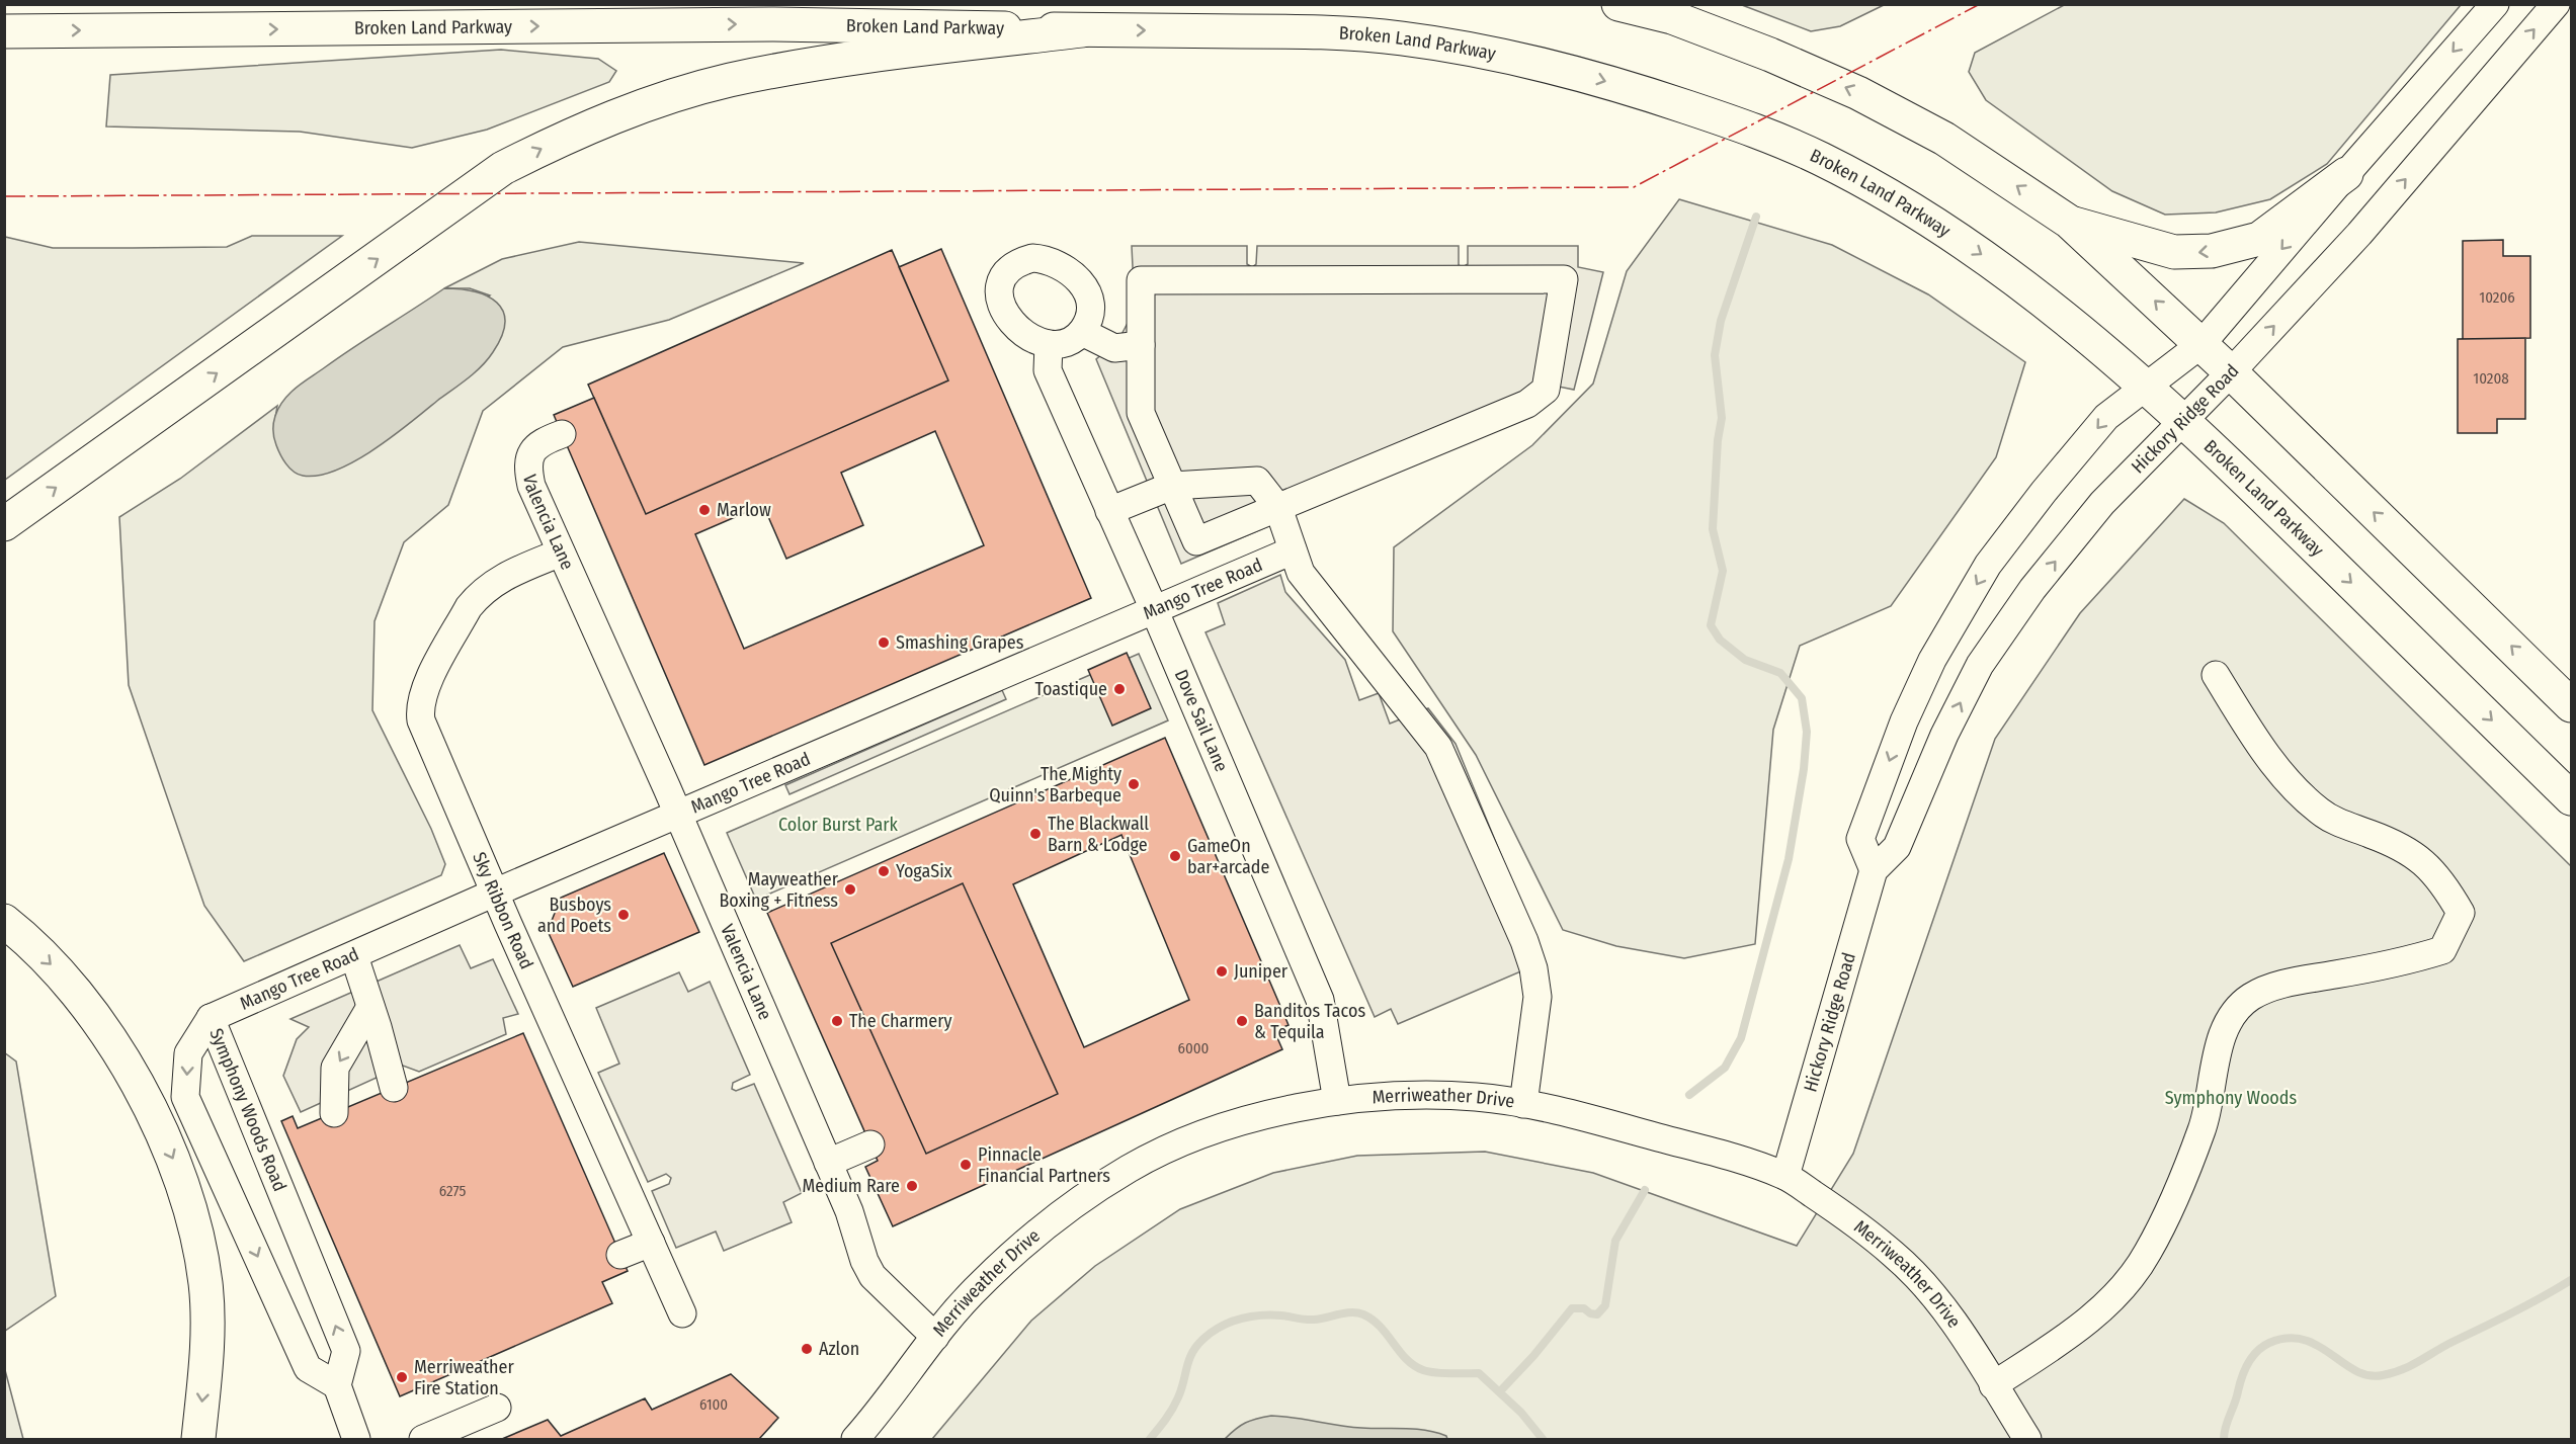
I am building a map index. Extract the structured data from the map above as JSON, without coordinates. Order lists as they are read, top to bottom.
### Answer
{
  "streets": {
    "main road": ["Broken Land Parkway"],
    "street": [
      "Hickory Ridge Road",
      "Valencia Lane",
      "Mango Tree Road",
      "Dove Sail Lane",
      "Sky Ribbon Road",
      "Merriweather Drive",
      "Symphony Woods Road"
    ]
  },
  "crossings": [
    ["Broken Land Parkway", "Hickory Ridge Road"],
    ["Hickory Ridge Road", "Merriweather Drive"],
    ["Valencia Lane", "Mango Tree Road"],
    ["Valencia Lane", "Sky Ribbon Road"],
    ["Valencia Lane", "Merriweather Drive"],
    ["Mango Tree Road", "Dove Sail Lane"],
    ["Mango Tree Road", "Sky Ribbon Road"],
    ["Mango Tree Road", "Symphony Woods Road"],
    ["Dove Sail Lane", "Merriweather Drive"]
  ],
  "one_way": ["Broken Land Parkway"],
  "parks": ["Color Burst Park", "Symphony Woods"],
  "places": [
    "Marlow",
    "Smashing Grapes",
    "Toastique",
    "The Mighty Quinn's Barbeque",
    "The Blackwall Barn & Lodge",
    "GameOn bar+arcade",
    "YogaSix",
    "Mayweather Boxing + Fitness",
    "Busboys and Poets",
    "Juniper",
    "The Charmery",
    "Banditos Tacos & Tequila",
    "Pinnacle Financial Partners",
    "Medium Rare",
    "Azlon",
    "Merriweather Fire Station"
  ],
  "house_numbers": [
    "10206",
    "10208",
    "6000",
    "6275",
    "6100"
  ]
}
